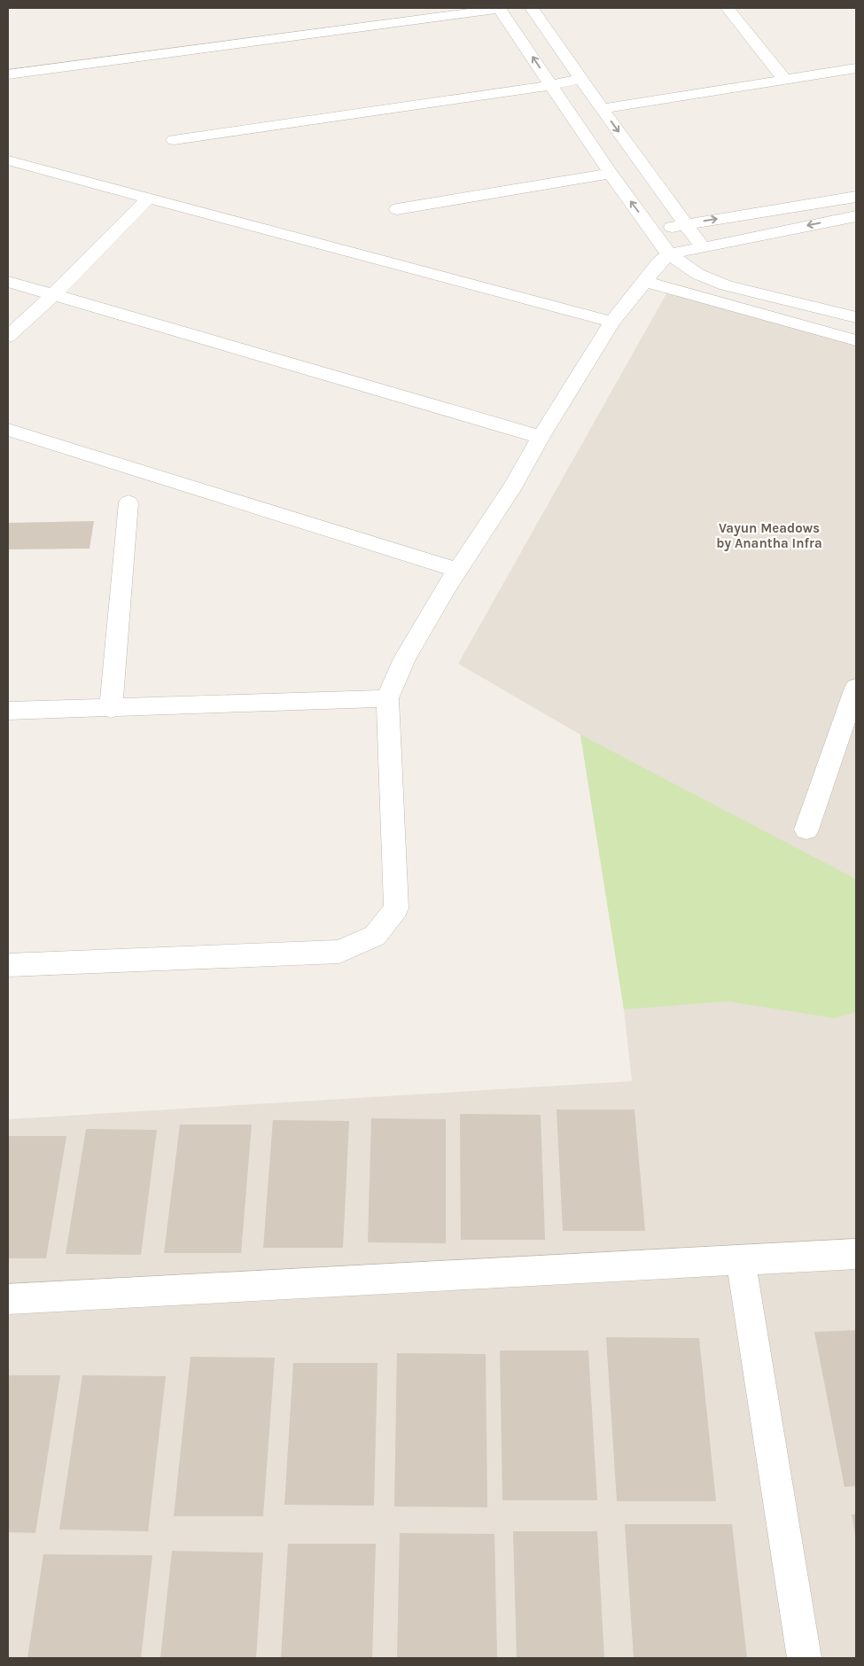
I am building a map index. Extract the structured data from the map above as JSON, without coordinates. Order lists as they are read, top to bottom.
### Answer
{
  "districts": ["Vayun Meadows by Anantha Infra"]
}
